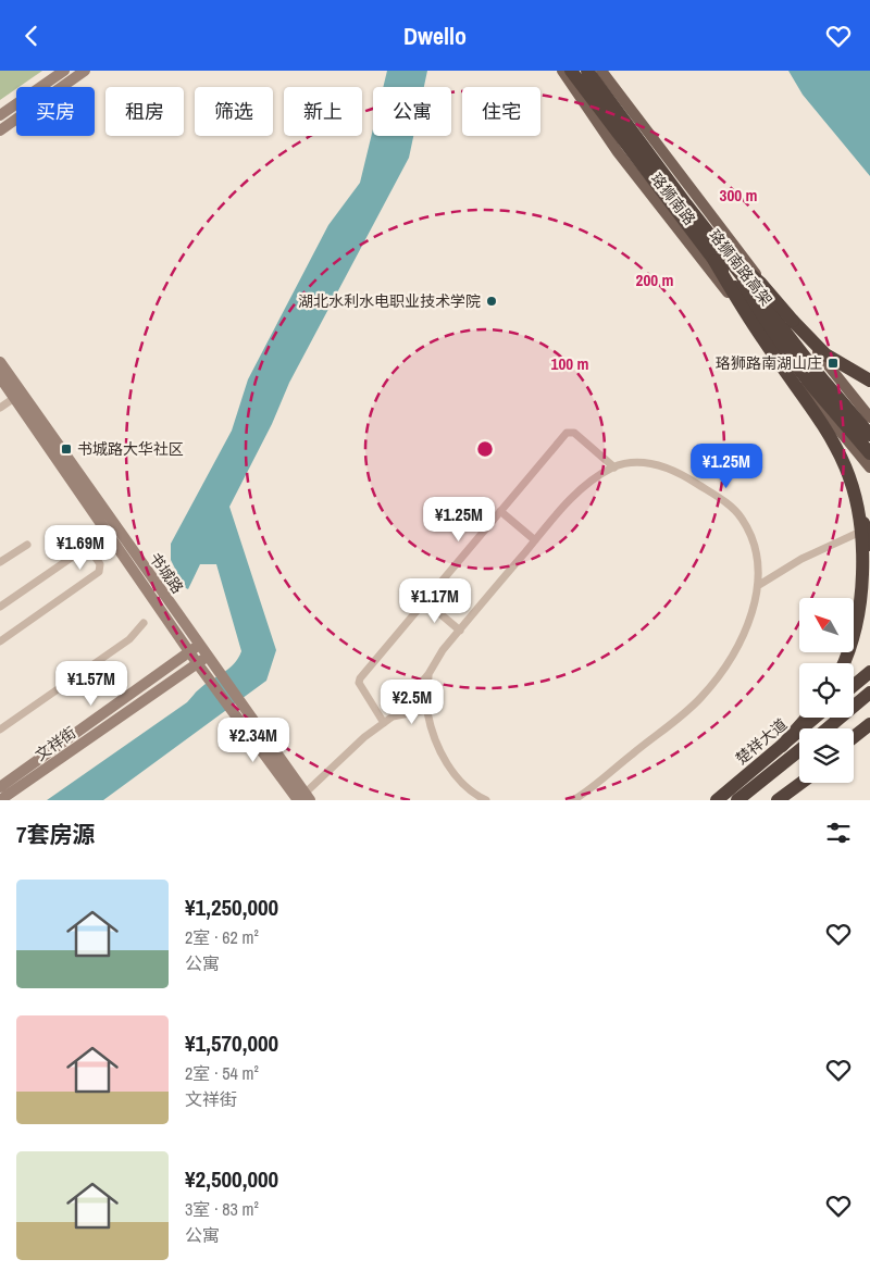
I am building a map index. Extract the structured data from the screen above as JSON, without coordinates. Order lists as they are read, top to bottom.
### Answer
{
  "streets": {
    "highway": ["珞狮南路高架", "楚祥大道"],
    "main road": ["珞狮南路", "书城路", "文祥街"]
  },
  "crossings": [
    ["书城路", "文祥街"]
  ],
  "places": {
    "other": ["湖北水利水电职业技术学院"],
    "transit": ["珞狮路南湖山庄", "书城路大华社区"]
  },
  "north": "top left",
  "page": {
    "header": "Dwello",
    "chip": [
      "买房",
      "租房",
      "筛选",
      "新上",
      "公寓",
      "住宅"
    ],
    "price": [
      "¥1.25M",
      "¥1.25M",
      "¥1.69M",
      "¥1.17M",
      "¥1.57M",
      "¥2.5M",
      "¥2.34M"
    ],
    "heading": "7套房源",
    "list": [
      {
        "name": "¥1,250,000",
        "note": "2室 · 62 m² · 公寓"
      },
      {
        "name": "¥1,570,000",
        "note": "2室 · 54 m² · 文祥街"
      },
      {
        "name": "¥2,500,000",
        "note": "3室 · 83 m² · 公寓"
      }
    ]
  },
  "rings": ["300 m", "200 m", "100 m"]
}
